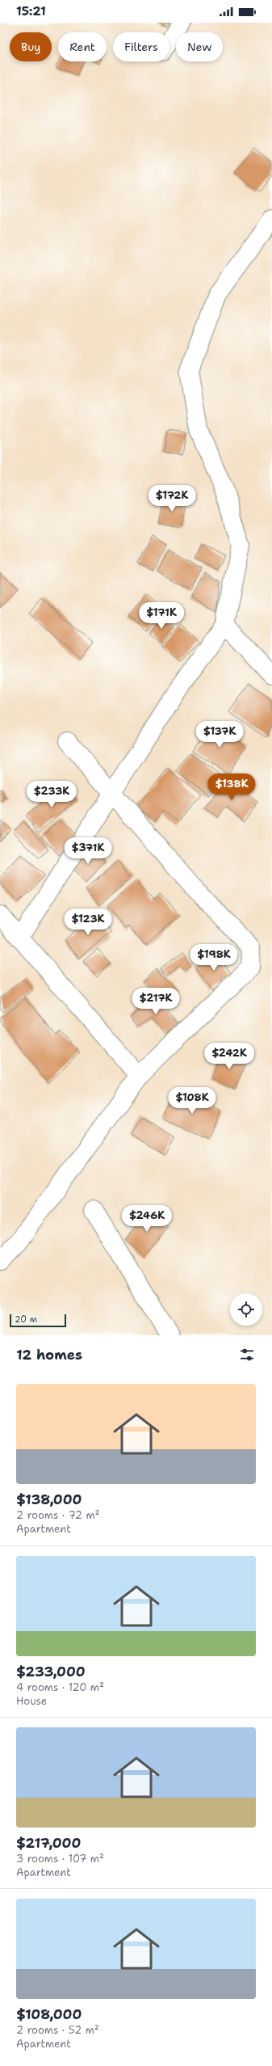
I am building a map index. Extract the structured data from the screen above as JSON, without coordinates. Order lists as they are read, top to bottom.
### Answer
{
  "scale_bar": "20 m",
  "page": {
    "status": "15:21",
    "chip": [
      "Buy",
      "Rent",
      "Filters",
      "New"
    ],
    "price": [
      "$172K",
      "$171K",
      "$137K",
      "$138K",
      "$233K",
      "$371K",
      "$123K",
      "$198K",
      "$217K",
      "$242K",
      "$108K",
      "$246K"
    ],
    "scale": "20 m",
    "heading": "12 homes",
    "list": [
      {
        "name": "$138,000",
        "note": "2 rooms · 72 m² · Apartment"
      },
      {
        "name": "$233,000",
        "note": "4 rooms · 120 m² · House"
      },
      {
        "name": "$217,000",
        "note": "3 rooms · 107 m² · Apartment"
      },
      {
        "name": "$108,000",
        "note": "2 rooms · 52 m² · Apartment"
      }
    ]
  }
}
